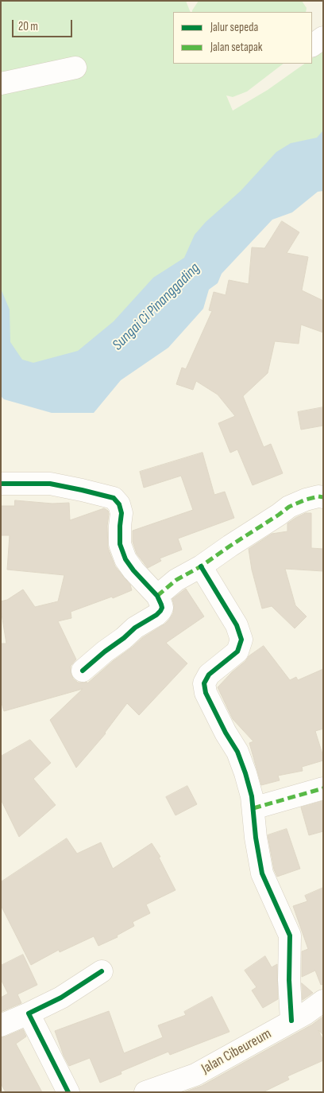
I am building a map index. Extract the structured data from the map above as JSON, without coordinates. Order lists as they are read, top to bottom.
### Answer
{
  "streets": {
    "street": ["Jalan Cibeureum"]
  },
  "water": ["Sungai Ci Pinanggading"],
  "legend": ["Jalur sepeda", "Jalan setapak"],
  "scale_bar": "20 m"
}
